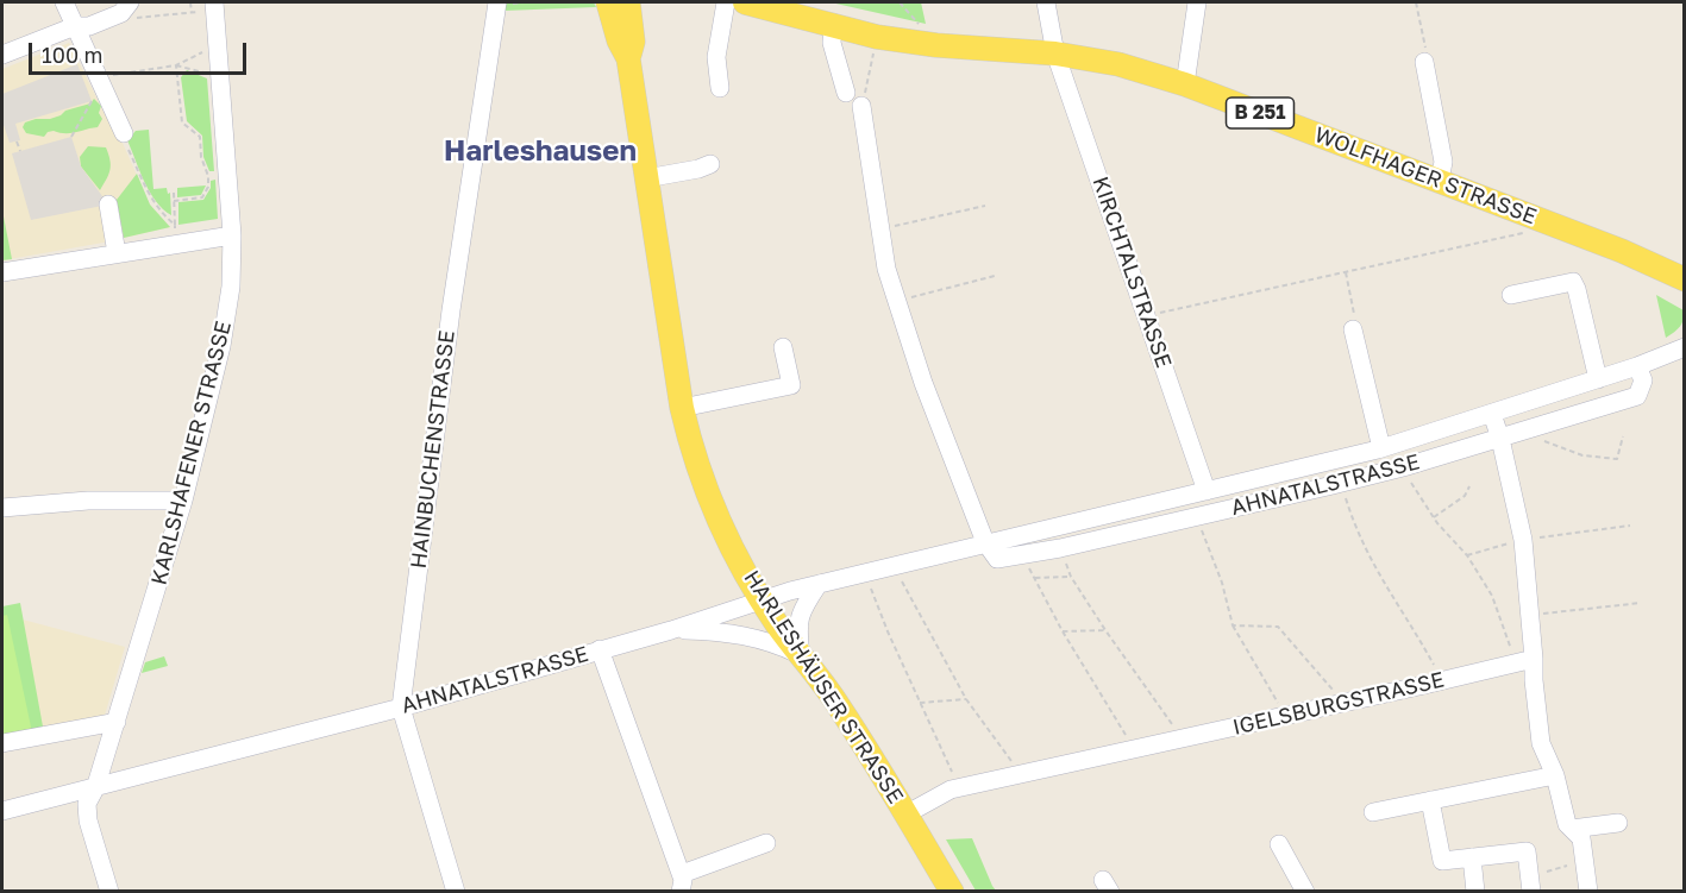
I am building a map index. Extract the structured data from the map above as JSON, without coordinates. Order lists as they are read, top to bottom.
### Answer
{
  "streets": {
    "main road": ["B 251", "WOLFHAGER STRASSE", "HARLESHÄUSER STRASSE"],
    "street": [
      "KIRCHTALSTRASSE",
      "HAINBUCHENSTRASSE",
      "KARLSHAFENER STRASSE",
      "AHNATALSTRASSE",
      "IGELSBURGSTRASSE"
    ]
  },
  "crossings": [
    ["WOLFHAGER STRASSE", "KIRCHTALSTRASSE"],
    ["KIRCHTALSTRASSE", "AHNATALSTRASSE"],
    ["HAINBUCHENSTRASSE", "AHNATALSTRASSE"],
    ["KARLSHAFENER STRASSE", "AHNATALSTRASSE"],
    ["AHNATALSTRASSE", "HARLESHÄUSER STRASSE"],
    ["HARLESHÄUSER STRASSE", "IGELSBURGSTRASSE"]
  ],
  "districts": ["Harleshausen"],
  "scale_bar": "100 m"
}
